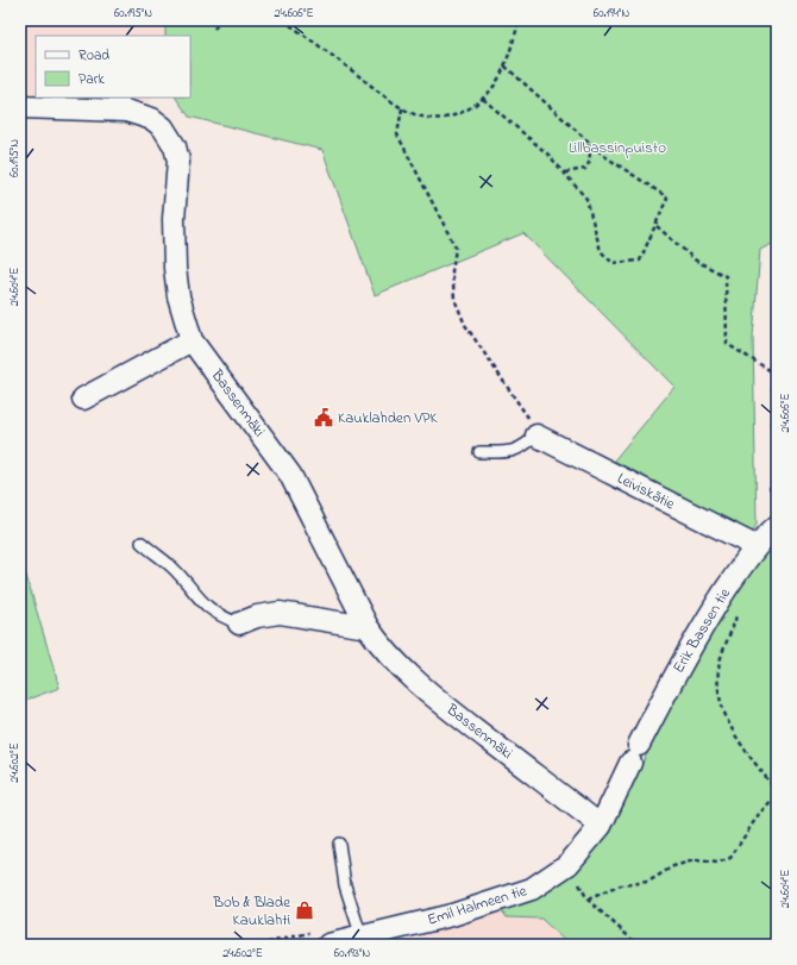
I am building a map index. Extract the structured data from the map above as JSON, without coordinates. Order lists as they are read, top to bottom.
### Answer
{
  "streets": {
    "street": [
      "Bassenmäki",
      "Leiviskätie",
      "Erik Bassen tie",
      "Emil Halmeen tie"
    ]
  },
  "crossings": [
    ["Bassenmäki", "Emil Halmeen tie"],
    ["Leiviskätie", "Erik Bassen tie"],
    ["Erik Bassen tie", "Emil Halmeen tie"]
  ],
  "parks": ["Lillbassinpuisto"],
  "places": {
    "public building": ["Kauklahden VPK"],
    "shop": ["Bob & Blade Kauklahti"]
  },
  "legend": ["Road", "Park"],
  "coordinates": [
    "60.195°N",
    "24.606°E",
    "60.194°N",
    "24.604°E",
    "24.602°E",
    "60.193°N"
  ]
}
